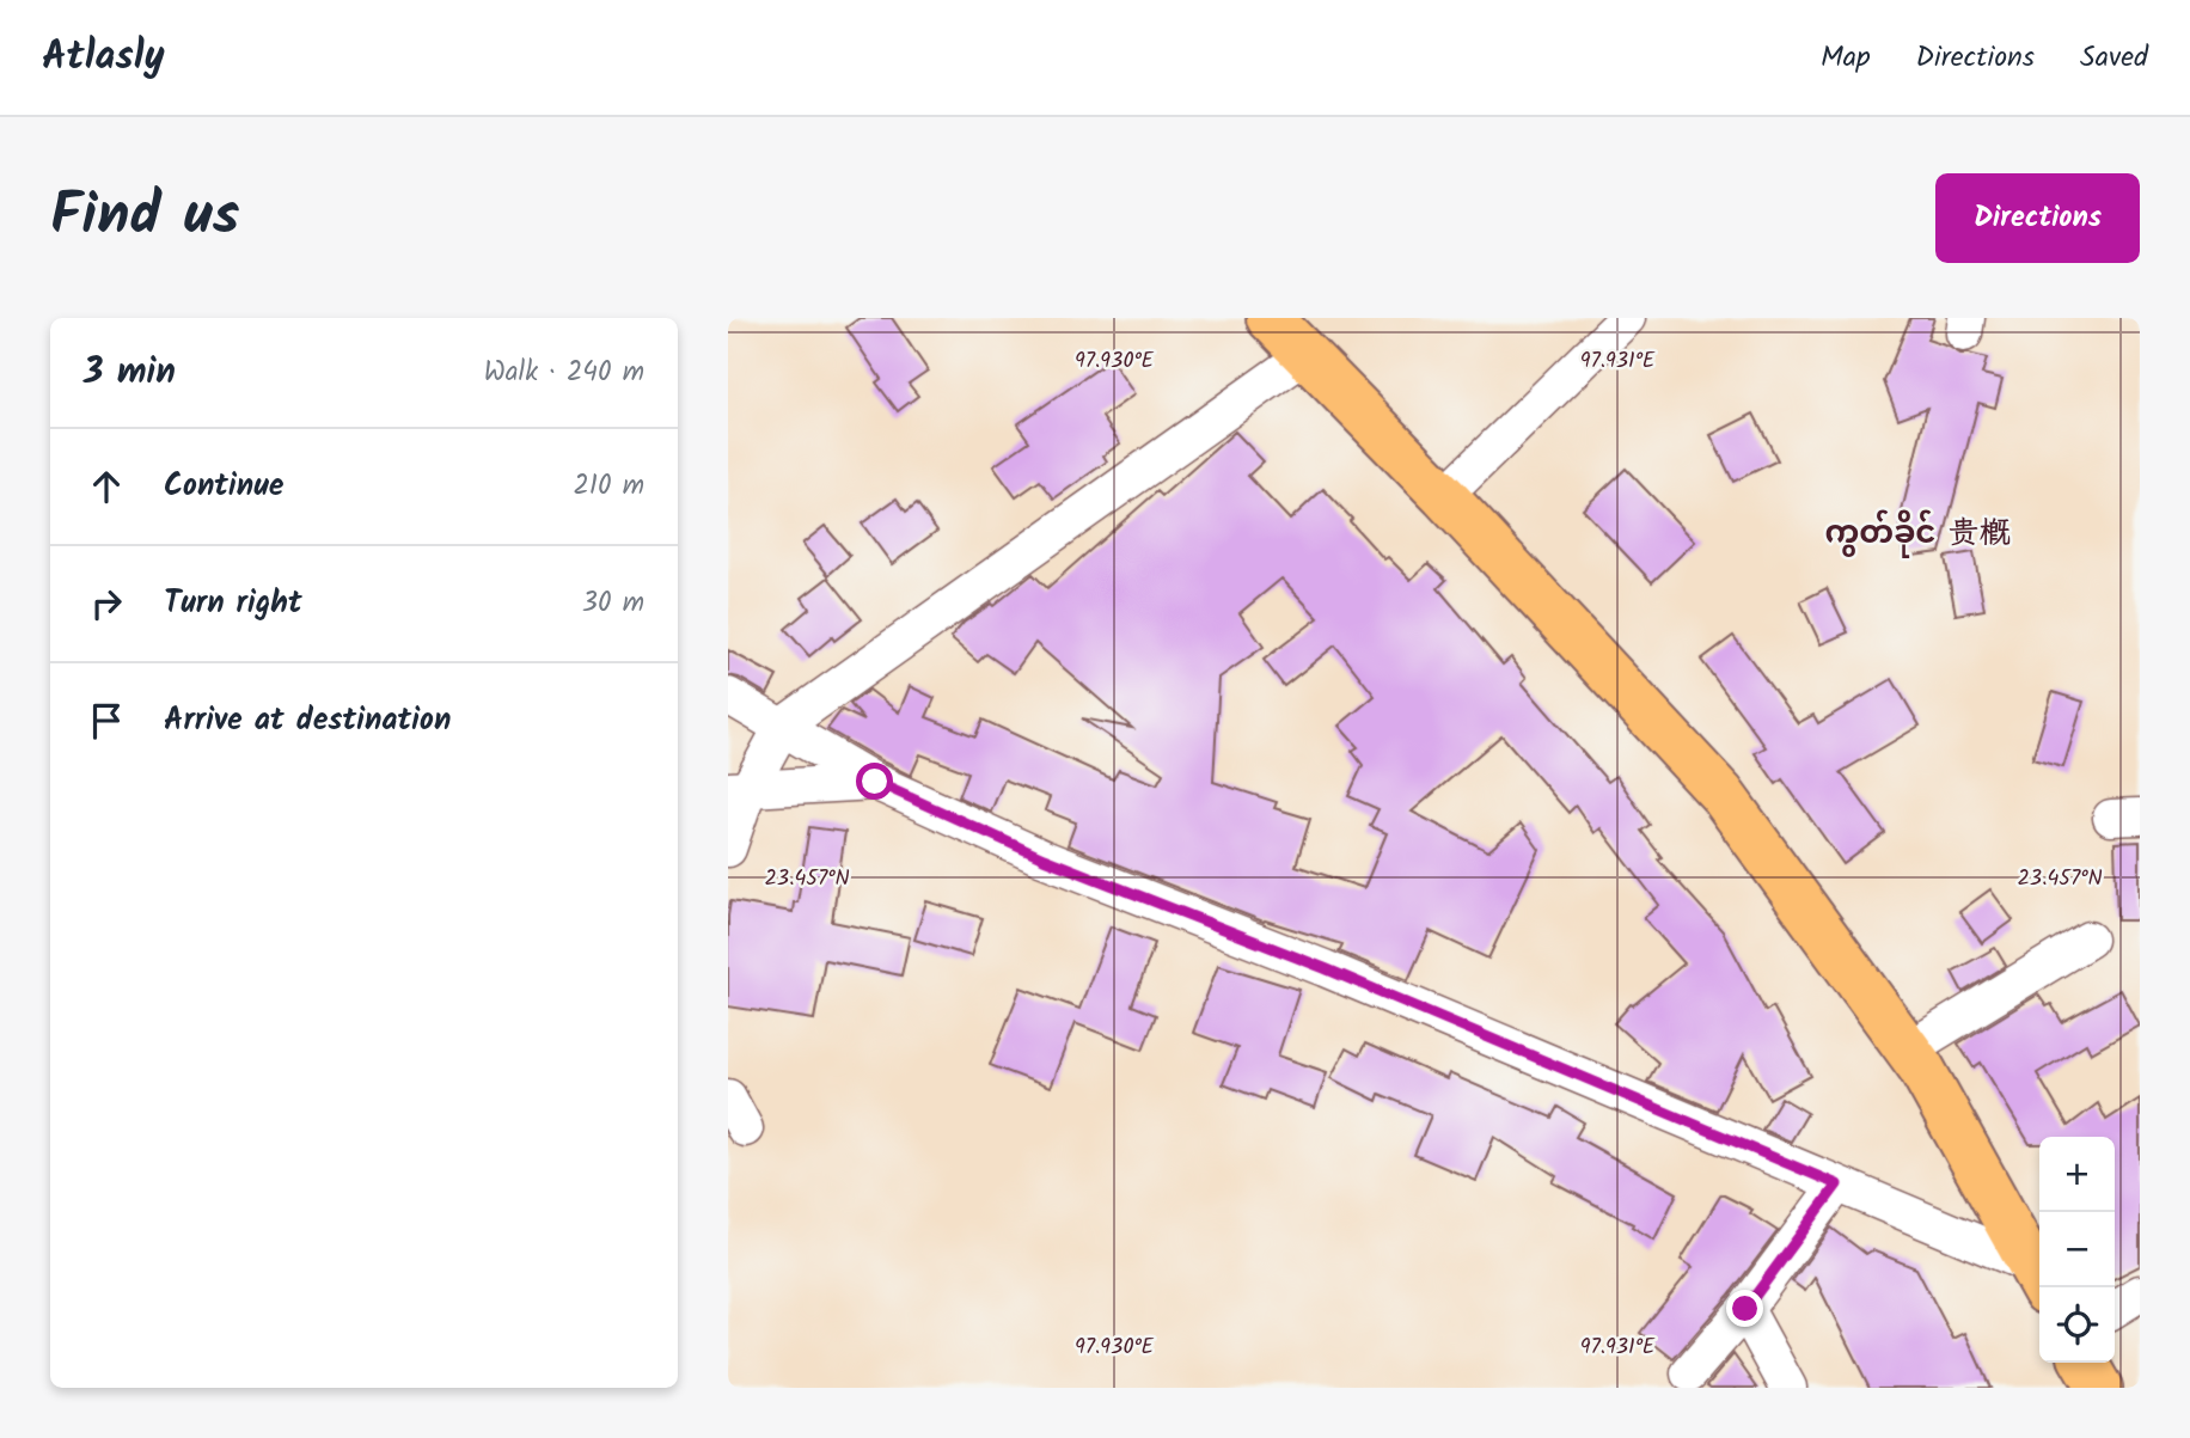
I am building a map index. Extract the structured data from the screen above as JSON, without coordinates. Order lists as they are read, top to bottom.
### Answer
{
  "districts": ["ကွတ်ခိုင် 贵概"],
  "page": {
    "header": "Atlasly",
    "nav": ["Map", "Directions", "Saved"],
    "title": "Find us",
    "buttons": "Directions",
    "heading": ["3 min", "Walk · 240 m"],
    "list": [
      ["Continue", "210 m"],
      ["Turn right", "30 m"],
      "Arrive at destination"
    ],
    "map_buttons": ["+", "−"]
  },
  "coordinates": ["97.930°E", "97.931°E", "23.457°N"]
}
